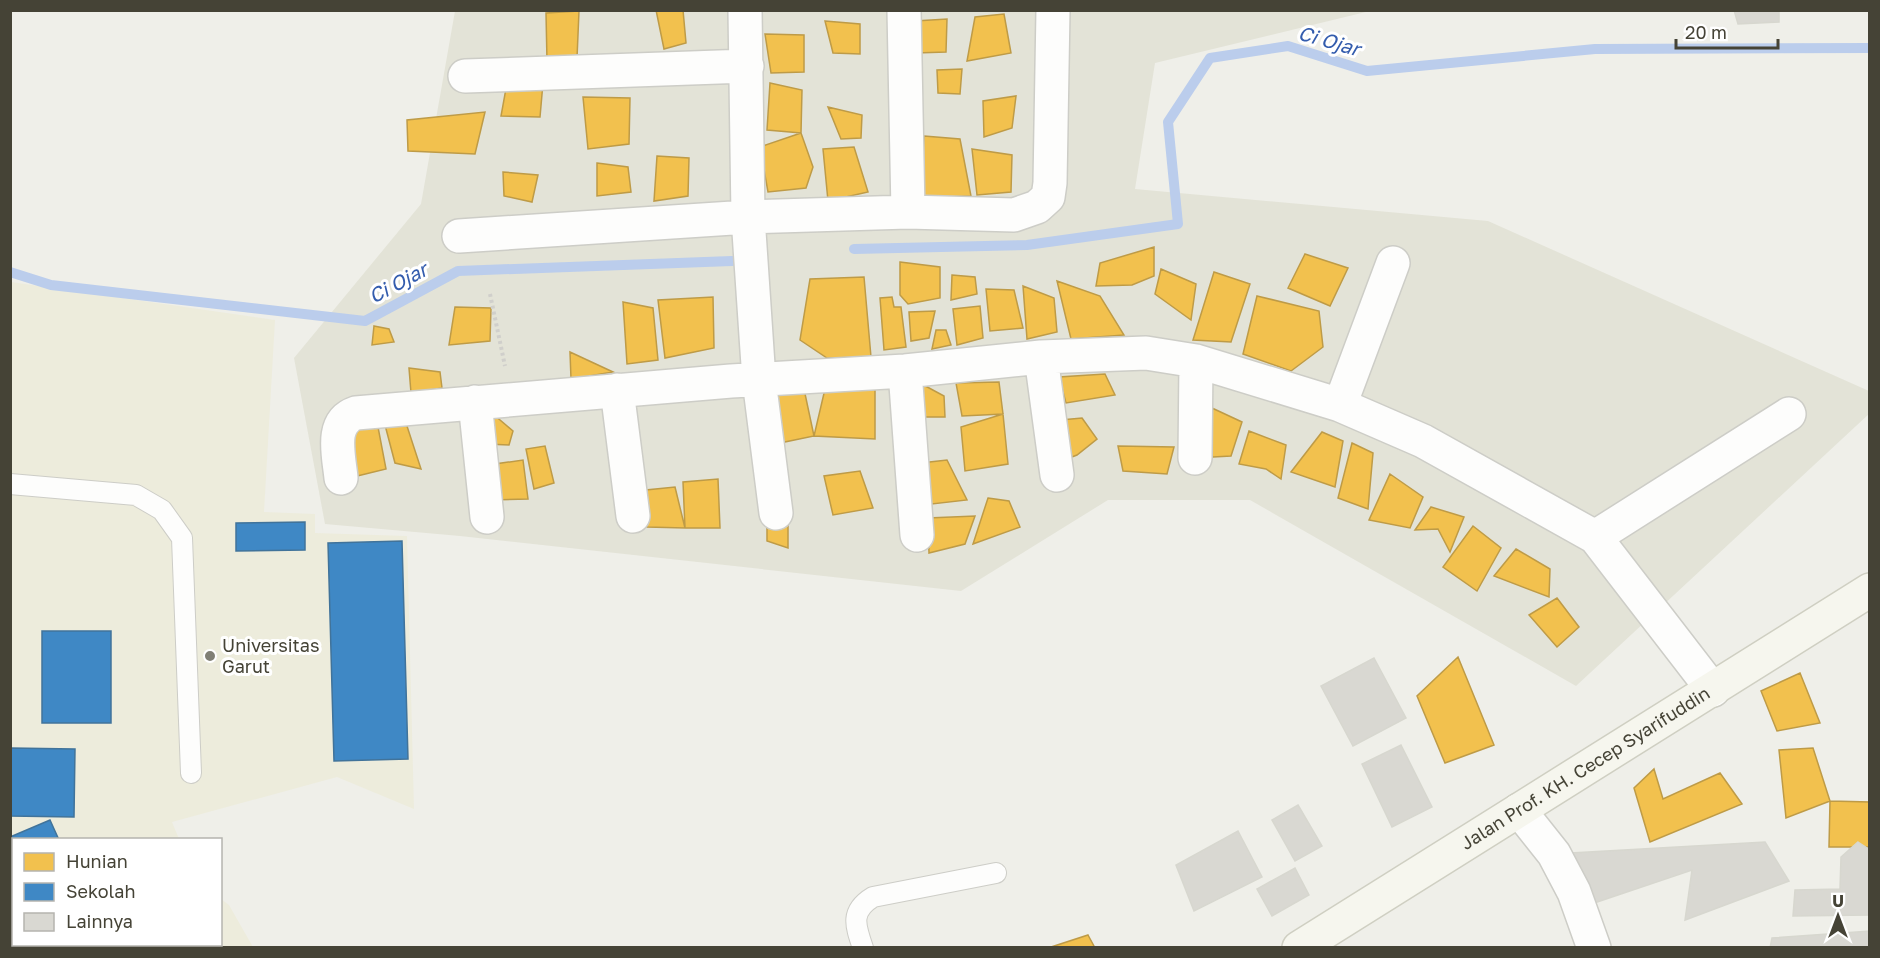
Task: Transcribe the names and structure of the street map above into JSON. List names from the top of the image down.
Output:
{
  "streets": {
    "main road": ["Jalan Prof. KH. Cecep Syarifuddin"]
  },
  "water": ["Ci Ojar"],
  "places": ["Universitas Garut"],
  "legend": ["Hunian", "Sekolah", "Lainnya"],
  "scale_bar": "20 m",
  "north": "top"
}
